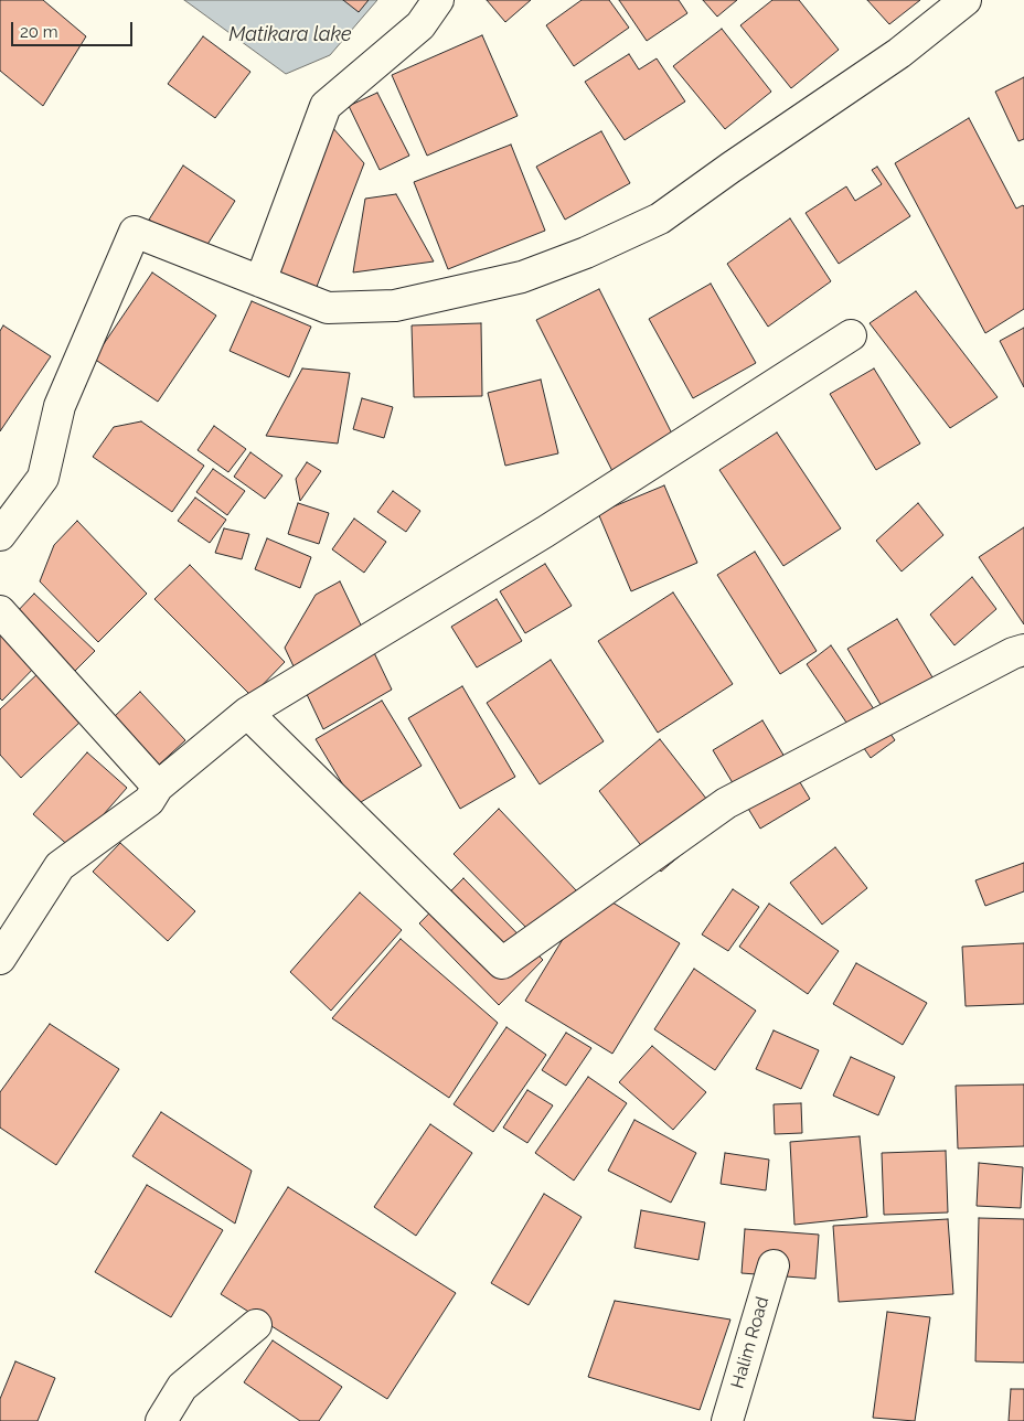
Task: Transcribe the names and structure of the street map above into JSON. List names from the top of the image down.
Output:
{
  "streets": {
    "street": ["Halim Road"]
  },
  "water": ["Matikara lake"],
  "scale_bar": "20 m"
}
